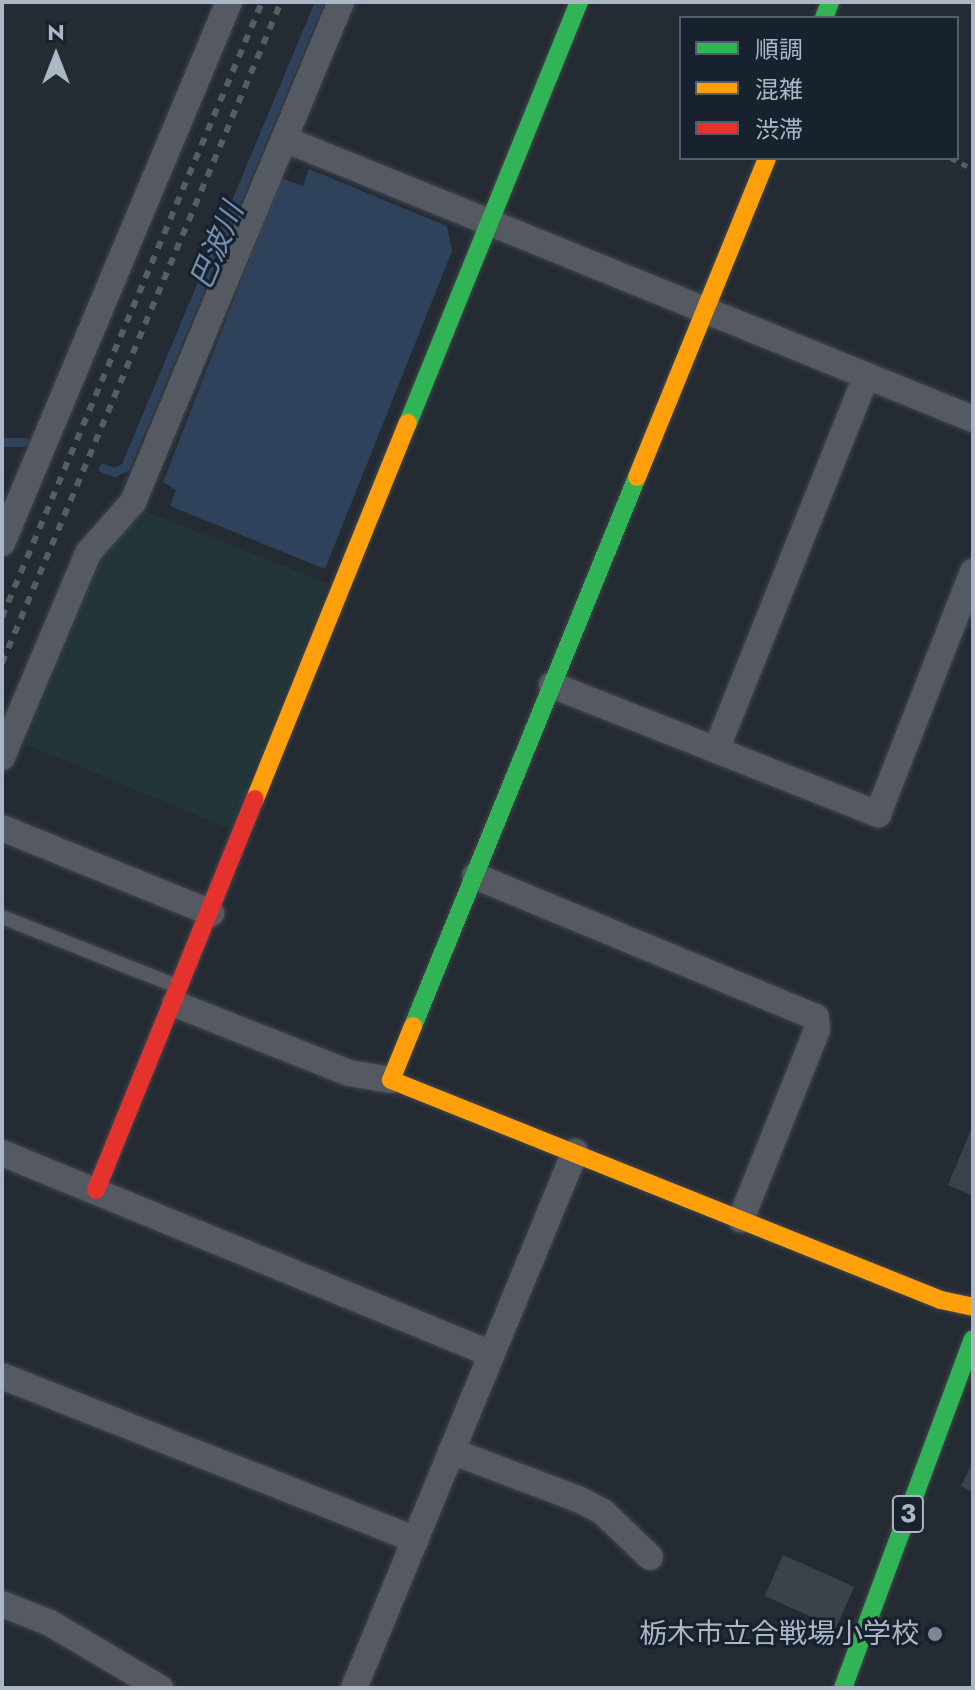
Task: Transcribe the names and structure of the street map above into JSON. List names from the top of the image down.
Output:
{
  "streets": {
    "street": ["3"]
  },
  "water": ["巴波川"],
  "places": ["栃木市立合戦場小学校"],
  "legend": ["順調", "混雑", "渋滞"],
  "north": "top"
}
